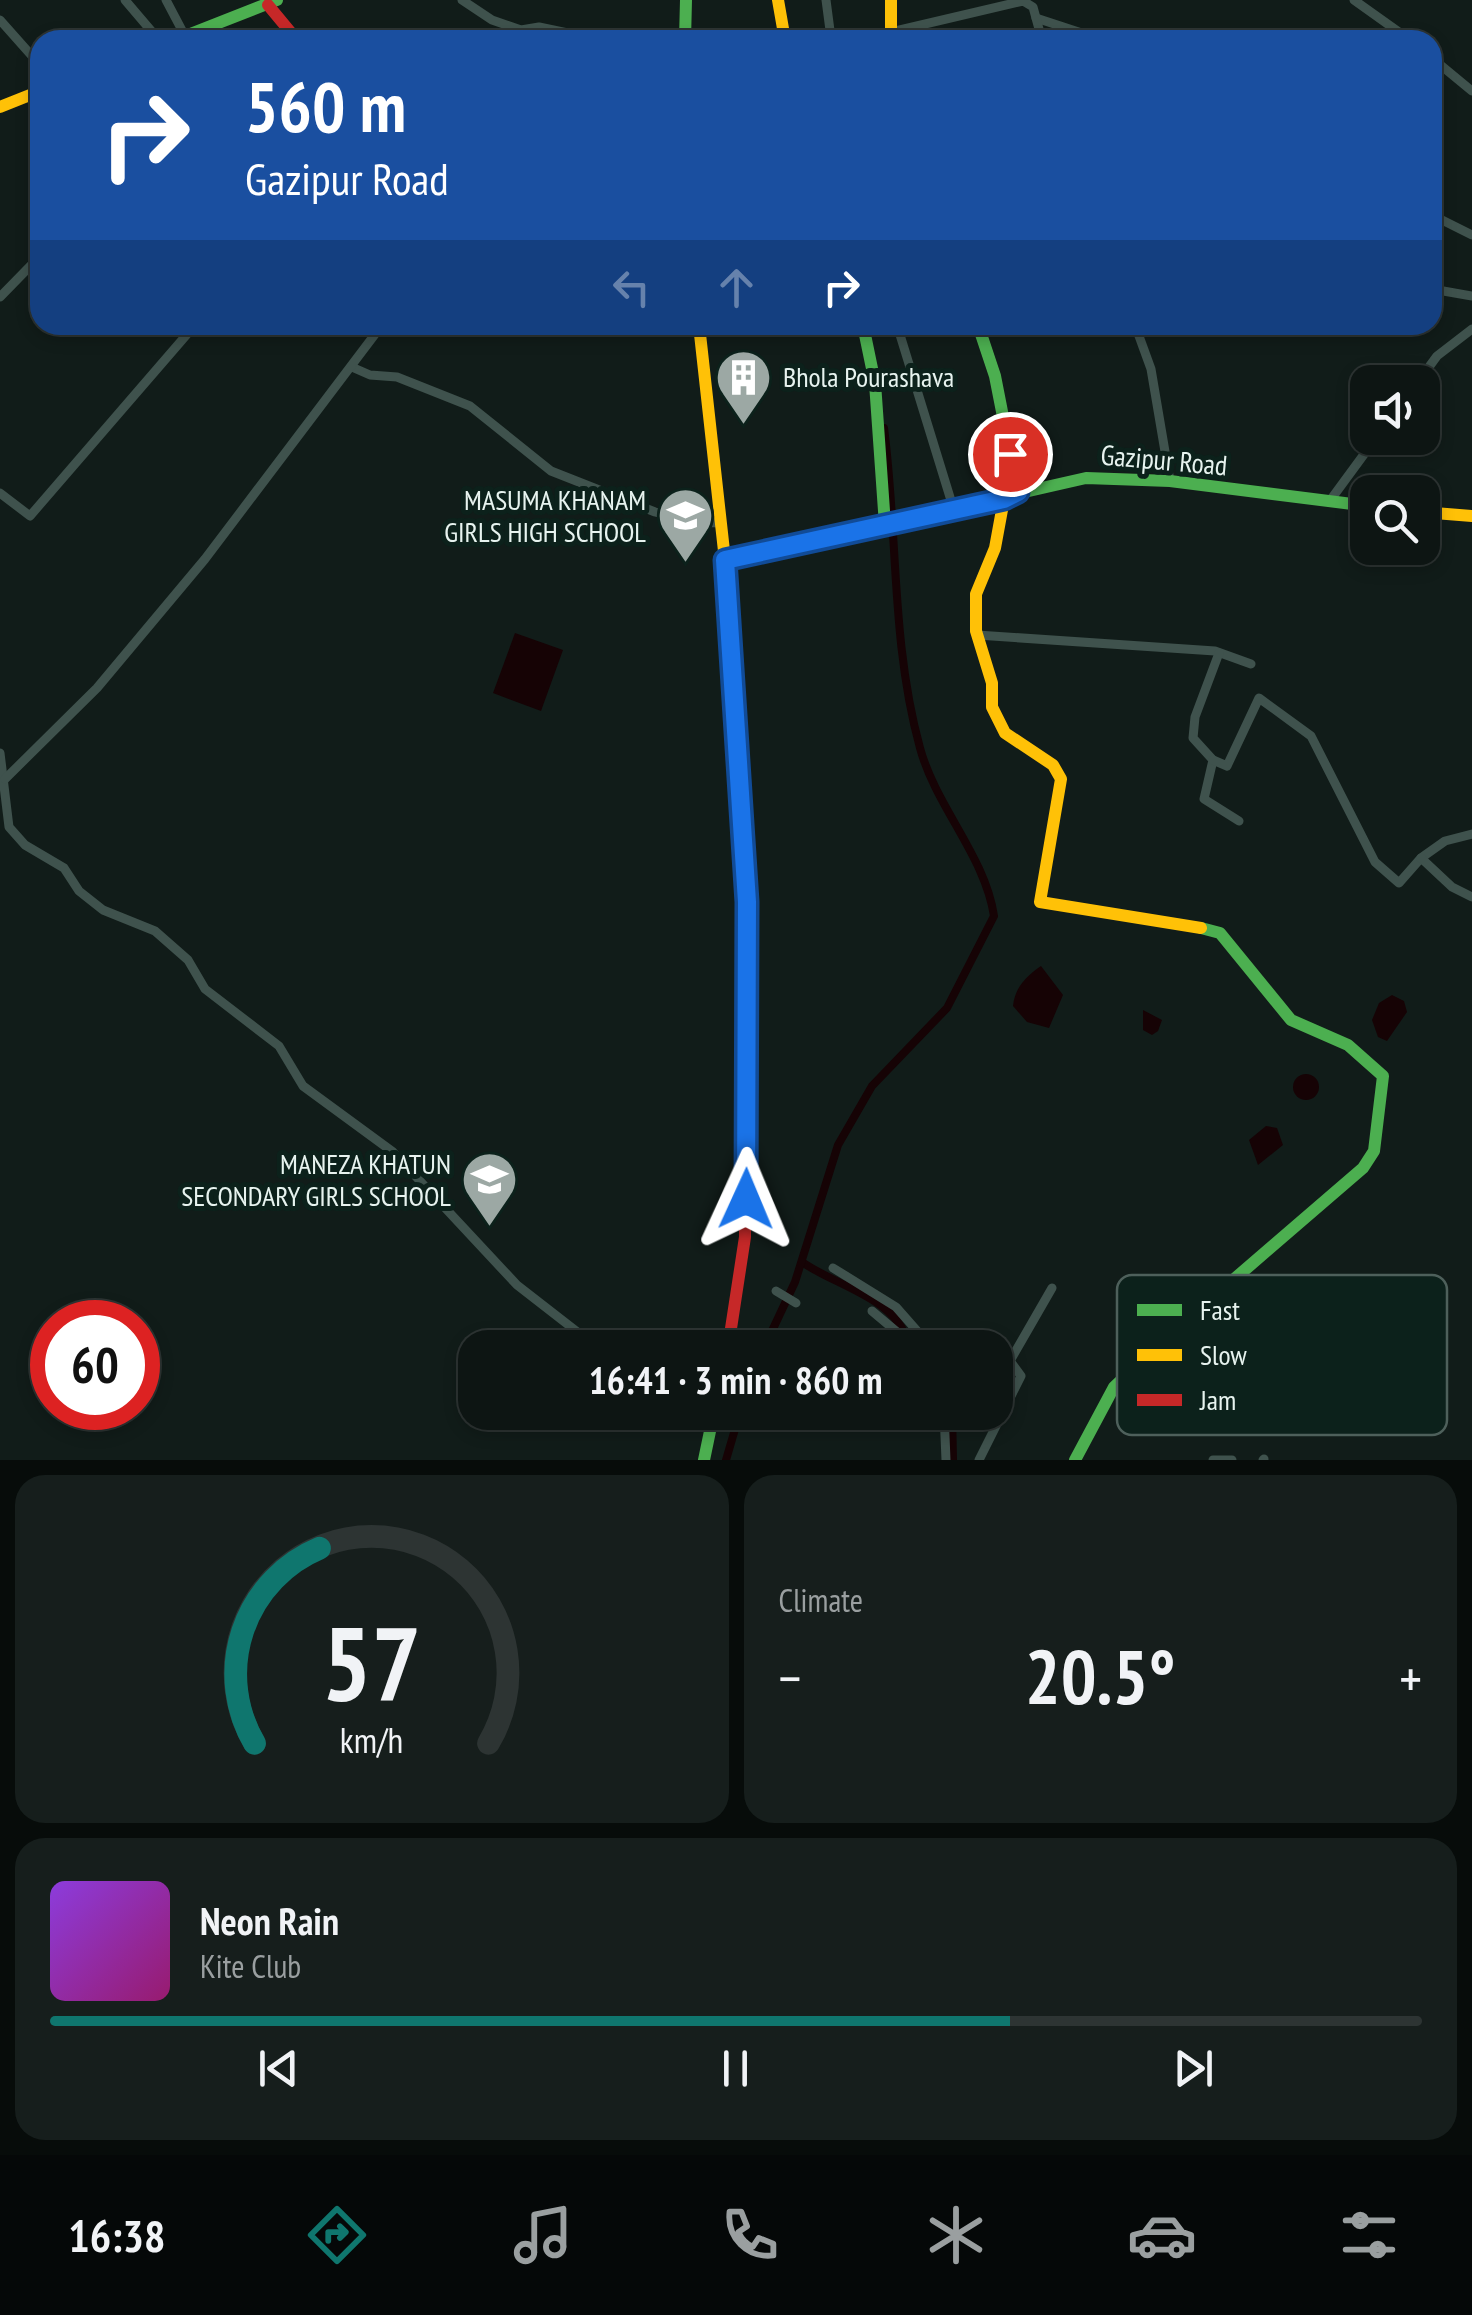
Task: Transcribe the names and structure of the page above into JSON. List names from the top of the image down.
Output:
{
  "streets": {
    "street": ["Gazipur Road"]
  },
  "places": {
    "building": ["Bhola Pourashava"],
    "school or university": ["MASUMA KHANAM GIRLS HIGH SCHOOL", "MANEZA KHATUN SECONDARY GIRLS SCHOOL"]
  },
  "legend": ["Fast", "Slow", "Jam"],
  "page": {
    "turn": ["560 m", "Gazipur Road"],
    "limit": "60",
    "trip": "16:41 · 3 min · 860 m",
    "tile": "Climate",
    "heat": ["−", "20.5°", "+"],
    "song": ["Neon Rain", "Kite Club"],
    "tabs": "16:38",
    "gauge": ["57", "km/h"]
  }
}
